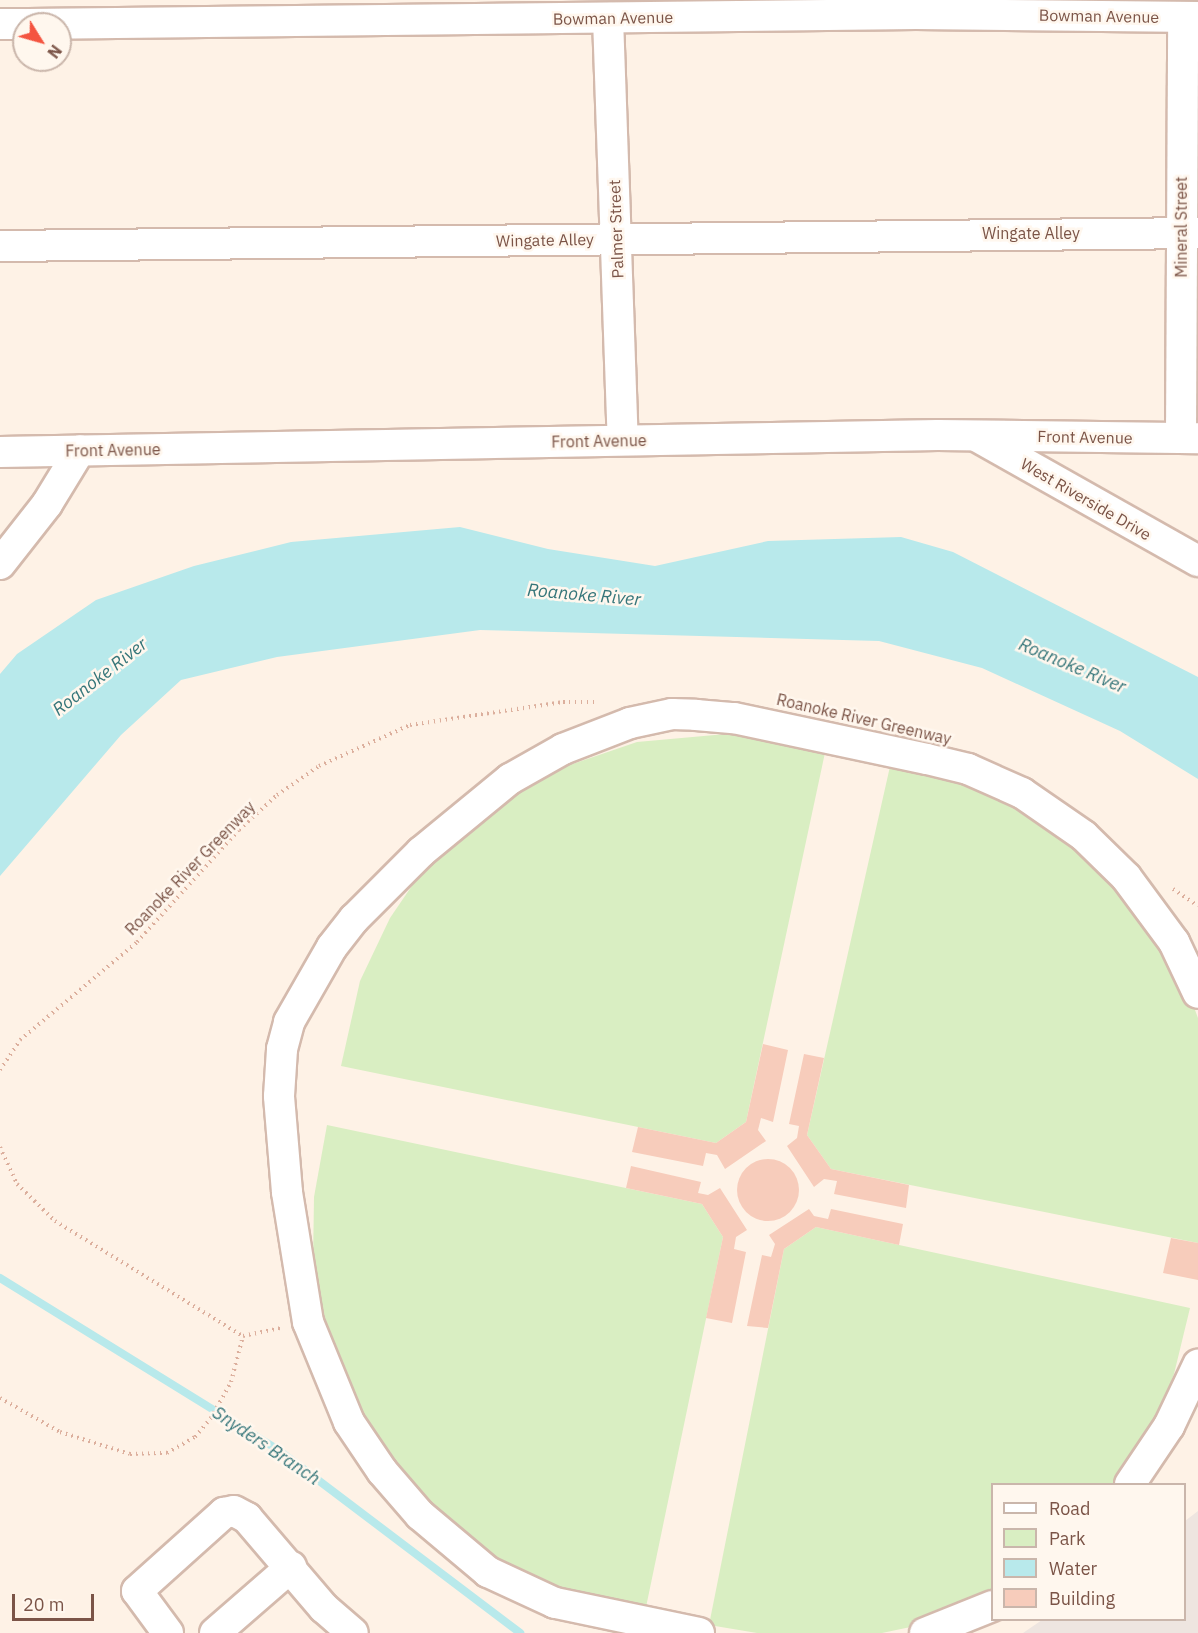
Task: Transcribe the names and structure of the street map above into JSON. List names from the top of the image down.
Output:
{
  "streets": {
    "street": [
      "Bowman Avenue",
      "Mineral Street",
      "Palmer Street",
      "Wingate Alley",
      "Front Avenue",
      "West Riverside Drive"
    ],
    "path": ["Roanoke River Greenway"]
  },
  "crossings": [
    ["Bowman Avenue", "Mineral Street"],
    ["Bowman Avenue", "Palmer Street"],
    ["Mineral Street", "Wingate Alley"],
    ["Mineral Street", "Front Avenue"],
    ["Palmer Street", "Wingate Alley"],
    ["Palmer Street", "Front Avenue"],
    ["Front Avenue", "West Riverside Drive"]
  ],
  "water": ["Roanoke River", "Snyders Branch"],
  "legend": [
    "Road",
    "Park",
    "Water",
    "Building"
  ],
  "scale_bar": "20 m",
  "north": "bottom right"
}
